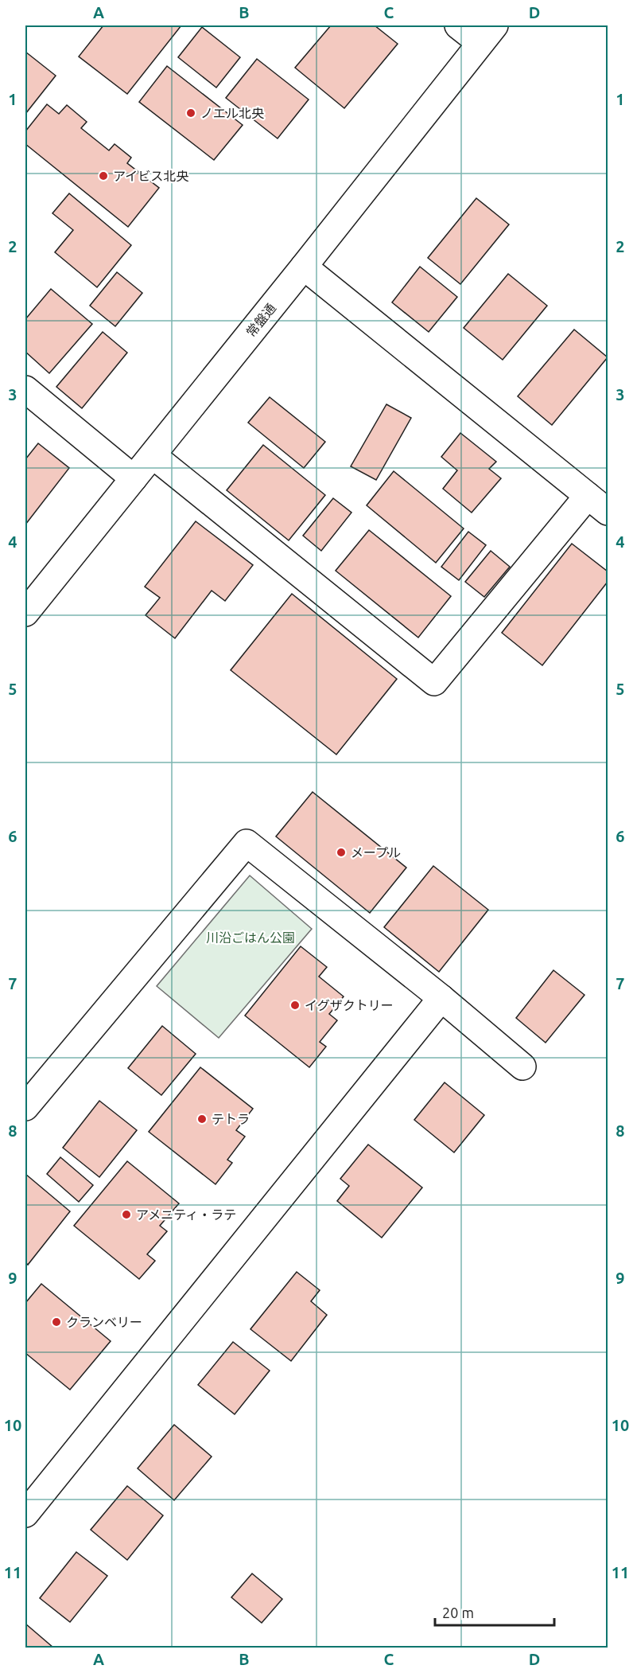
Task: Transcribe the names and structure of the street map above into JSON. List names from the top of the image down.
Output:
{
  "streets": {
    "street": ["常盤通"]
  },
  "parks": ["川沿ごはん公園"],
  "places": [
    "ノエル北央",
    "アイビス北央",
    "メープル",
    "イグザクトリー",
    "テトラ",
    "アメニティ・ラテ",
    "クランベリー"
  ],
  "scale_bar": "20 m",
  "grid": {
    "columns": [
      "A",
      "B",
      "C",
      "D"
    ],
    "rows": [
      "1",
      "2",
      "3",
      "4",
      "5",
      "6",
      "7",
      "8",
      "9",
      "10",
      "11"
    ]
  }
}
